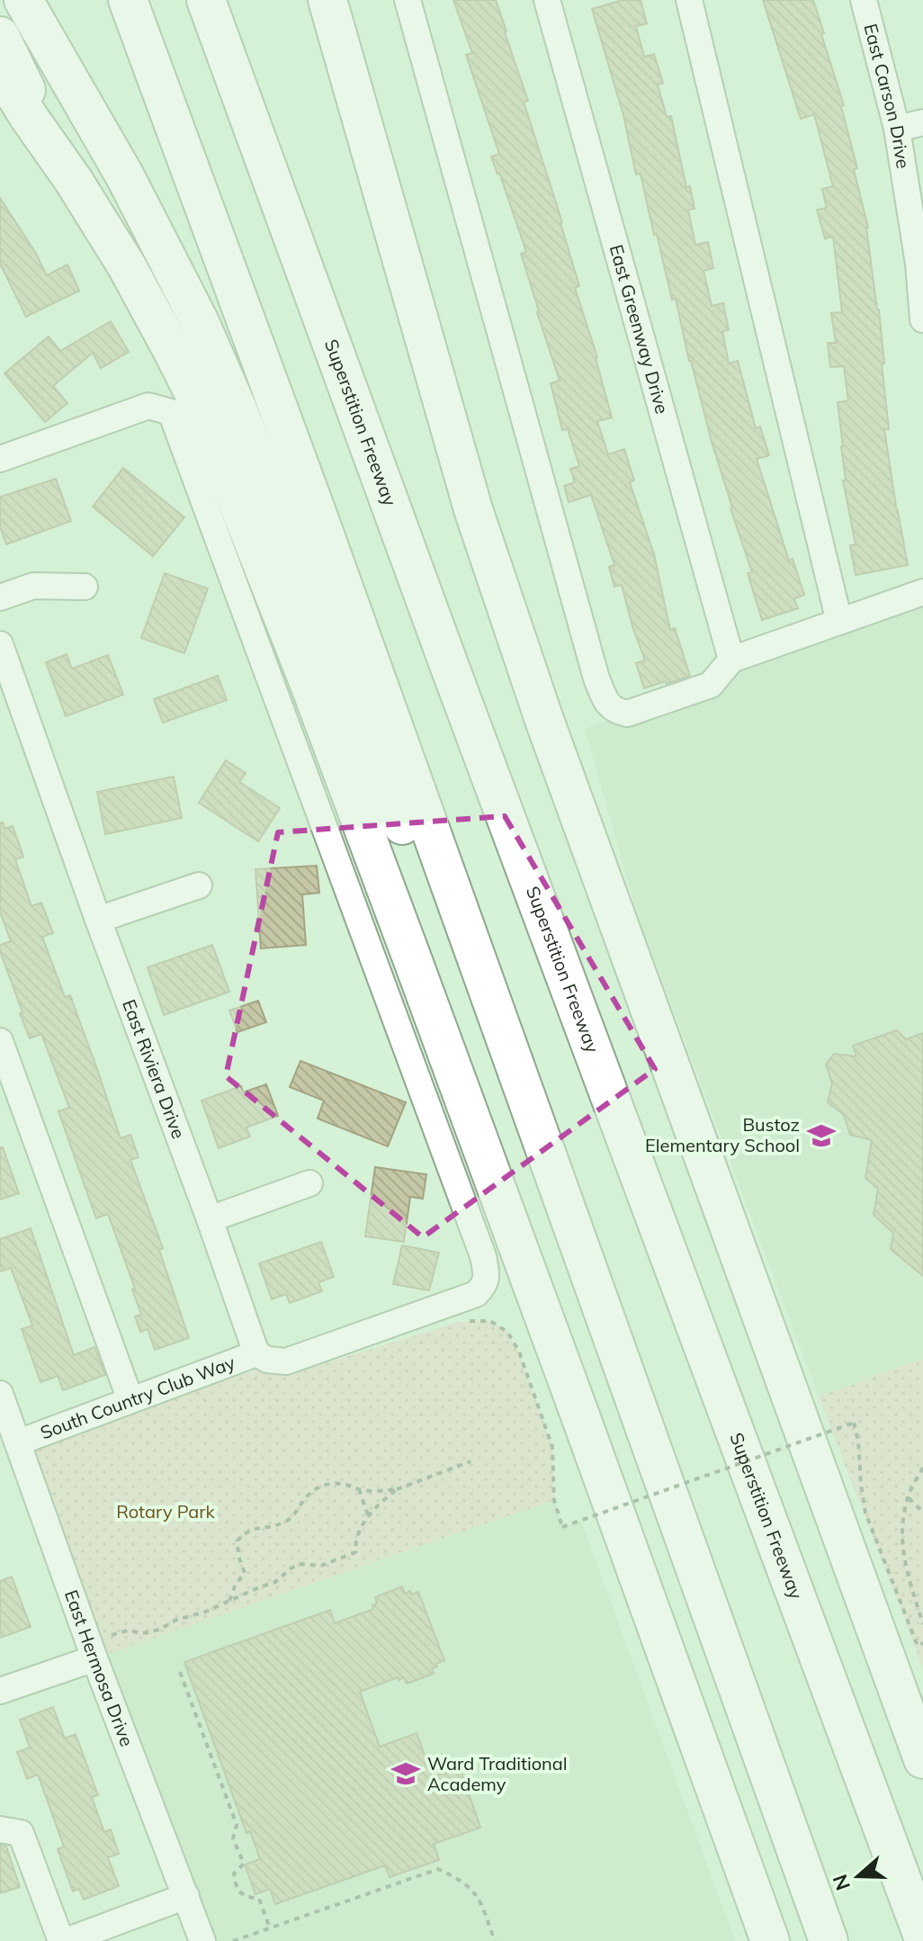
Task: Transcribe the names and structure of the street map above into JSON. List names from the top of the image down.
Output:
{
  "streets": {
    "highway": ["Superstition Freeway"],
    "street": [
      "East Carson Drive",
      "East Greenway Drive",
      "East Riviera Drive",
      "South Country Club Way",
      "East Hermosa Drive"
    ]
  },
  "crossings": [
    ["East Riviera Drive", "South Country Club Way"],
    ["South Country Club Way", "East Hermosa Drive"]
  ],
  "parks": ["Rotary Park"],
  "places": {
    "school or university": ["Bustoz Elementary School", "Ward Traditional Academy"]
  },
  "north": "left"
}
